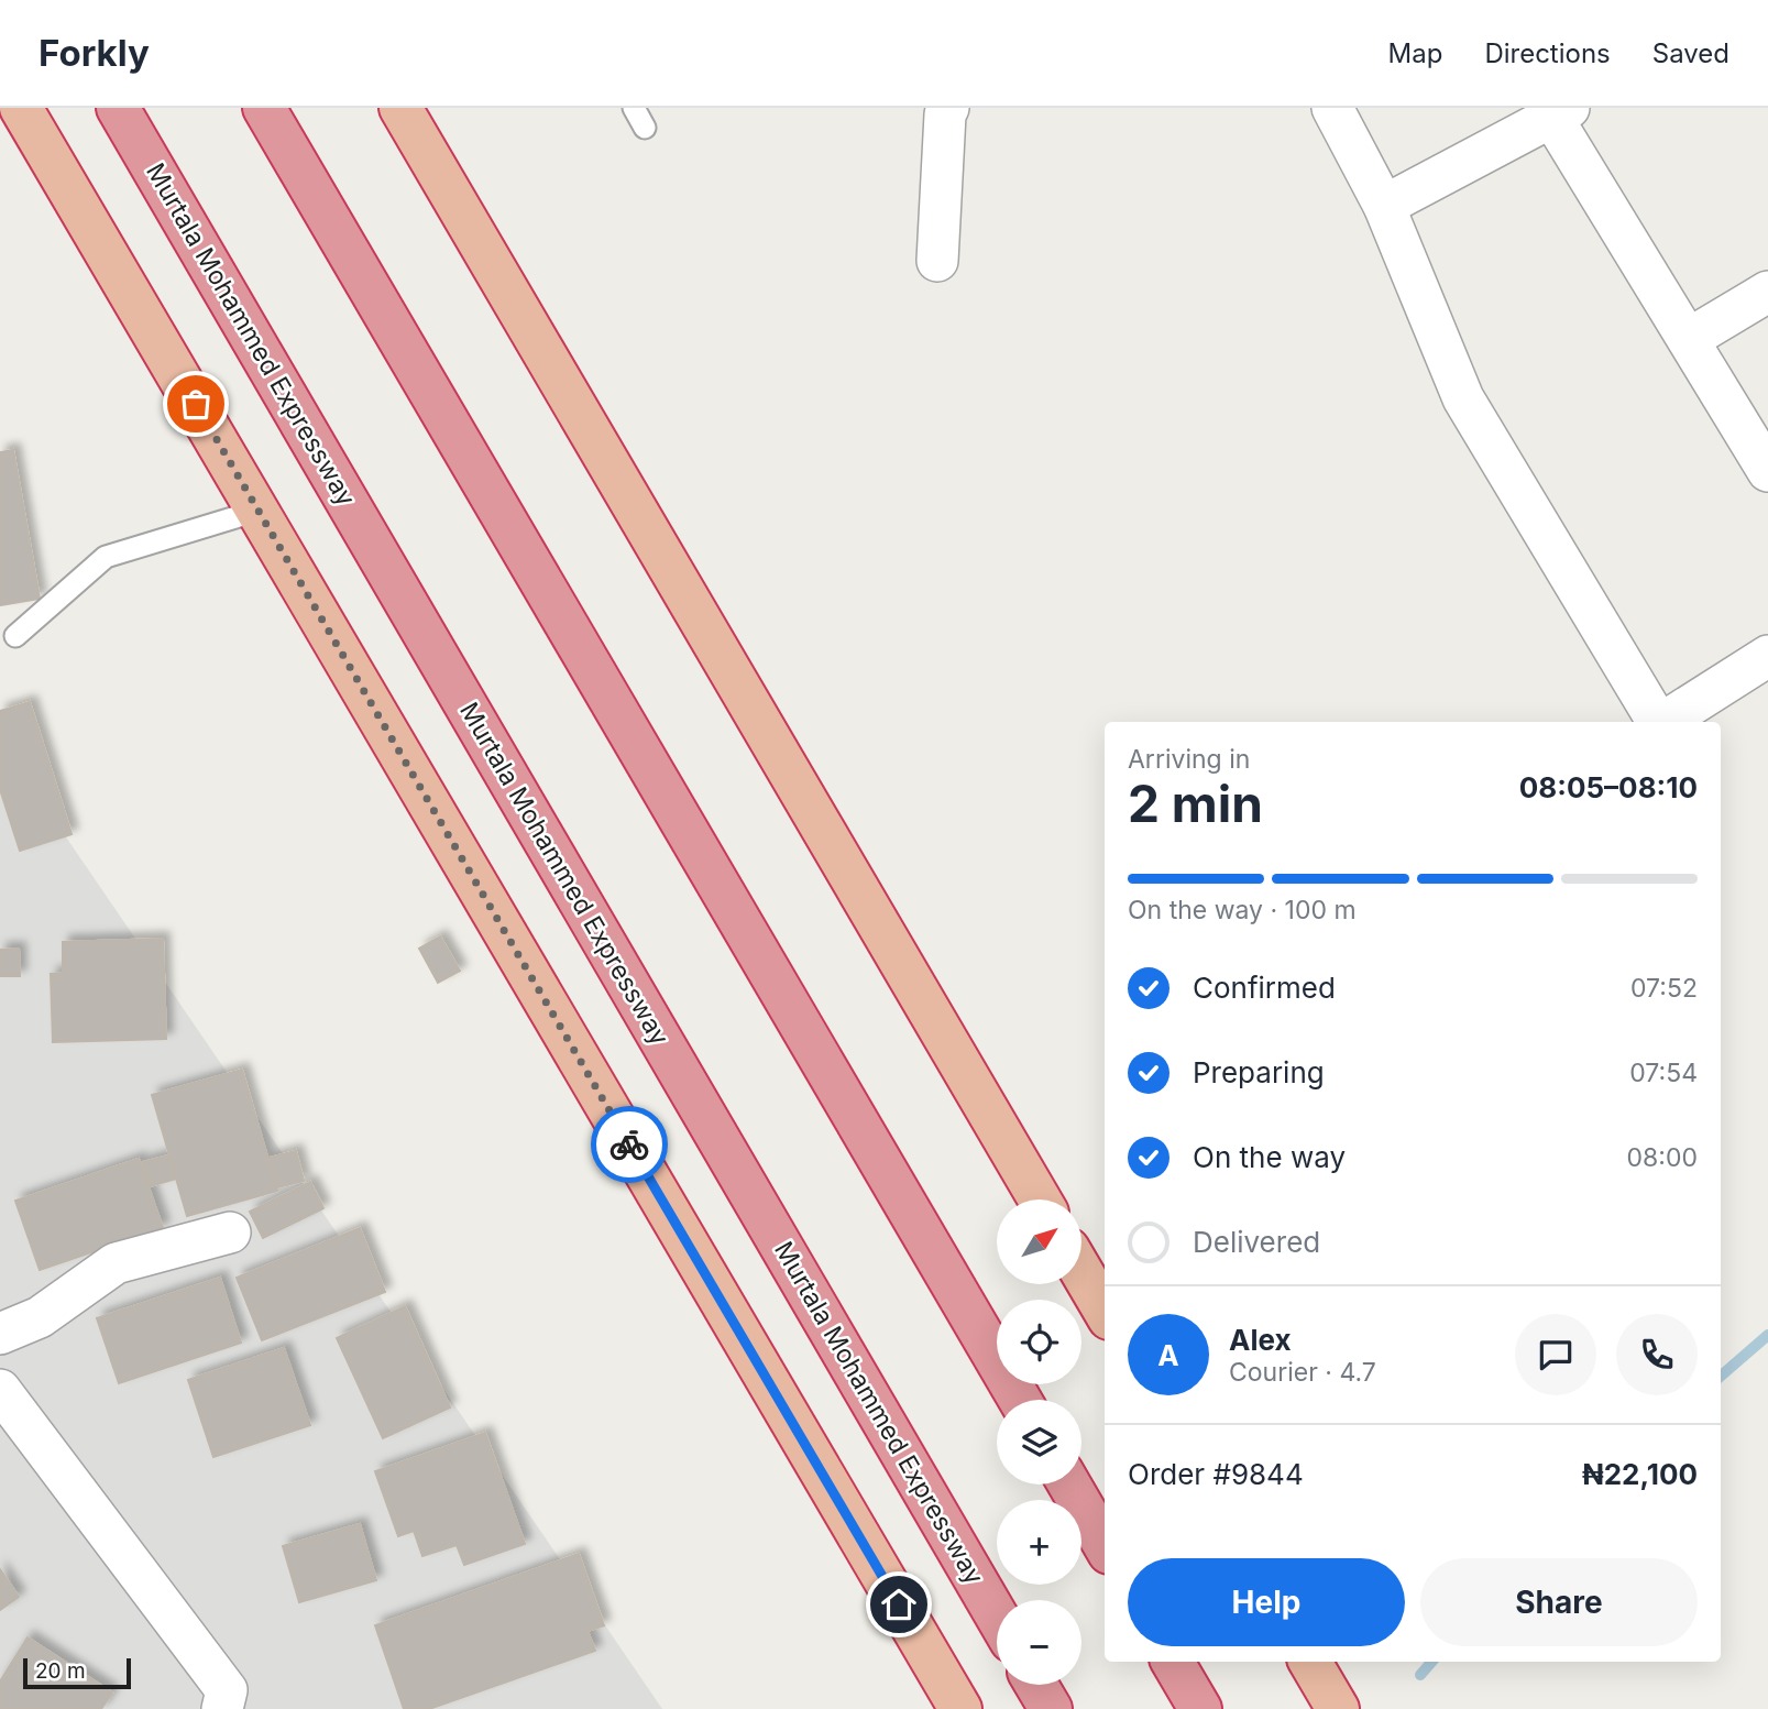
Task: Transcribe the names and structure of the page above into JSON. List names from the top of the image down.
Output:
{
  "streets": {
    "highway": ["Murtala Mohammed Expressway"]
  },
  "scale_bar": "20 m",
  "north": "top right",
  "page": {
    "header": "Forkly",
    "nav": ["Map", "Directions", "Saved"],
    "heading": ["2 min", "Arriving in", "08:05–08:10"],
    "panel": [
      "Alex",
      "Courier · 4.7",
      "Order #9844",
      "₦22,100"
    ],
    "bar": "On the way · 100 m",
    "list": [
      ["Confirmed", "07:52"],
      ["Preparing", "07:54"],
      ["On the way", "08:00"],
      "Delivered"
    ],
    "map_buttons": ["+", "−"],
    "round": "A",
    "buttons": ["Help", "Share"],
    "scale": "20 m"
  }
}
